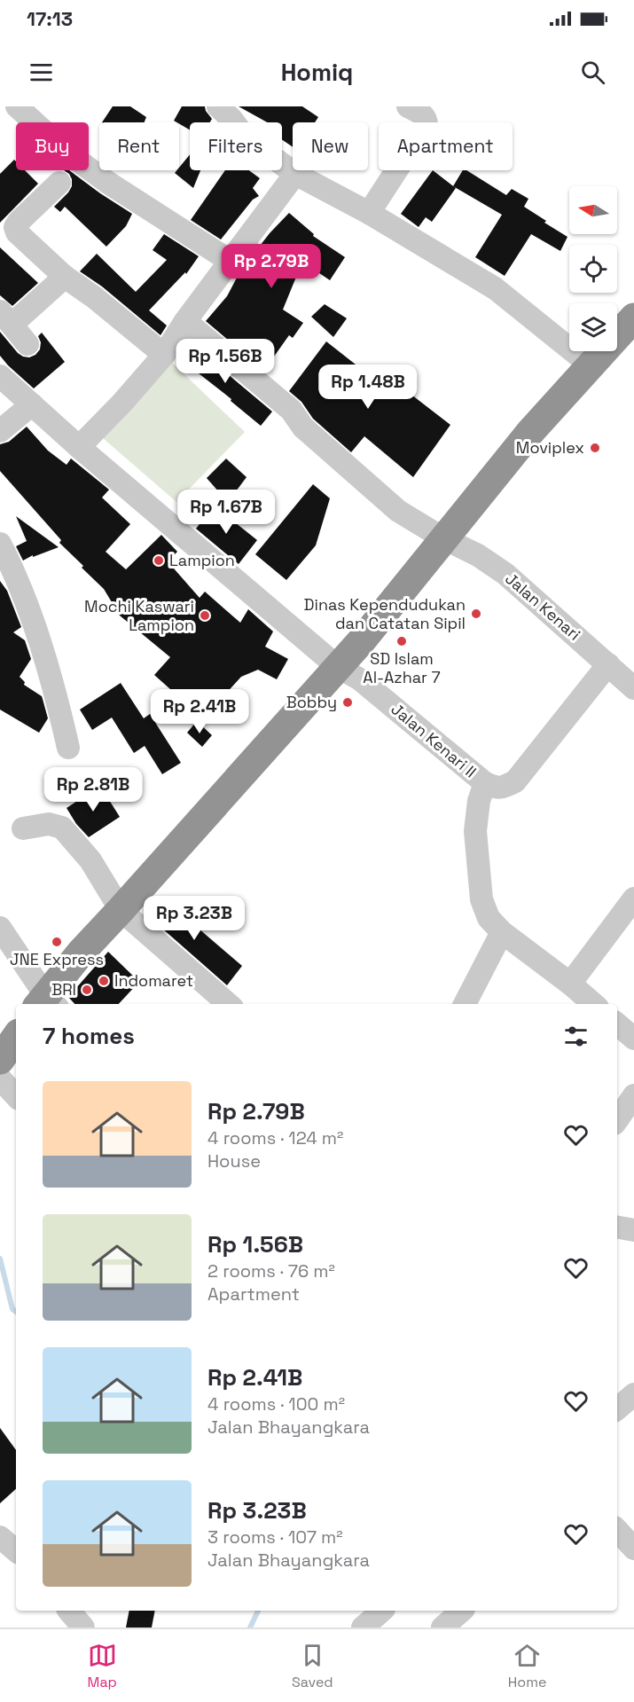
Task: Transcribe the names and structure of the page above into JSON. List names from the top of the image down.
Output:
{
  "streets": {
    "street": ["Jalan Kenari", "Jalan Kenari II"]
  },
  "places": [
    "Moviplex",
    "Lampion",
    "Dinas Kependudukan dan Catatan Sipil",
    "Mochi Kaswari Lampion",
    "SD Islam Al-Azhar 7",
    "Bobby",
    "JNE Express",
    "Indomaret",
    "BRI"
  ],
  "north": "left",
  "page": {
    "status": "17:13",
    "header": "Homiq",
    "chip": [
      "Buy",
      "Rent",
      "Filters",
      "New",
      "Apartment"
    ],
    "price": [
      "Rp 2.79B",
      "Rp 1.56B",
      "Rp 1.48B",
      "Rp 1.67B",
      "Rp 2.41B",
      "Rp 2.81B",
      "Rp 3.23B"
    ],
    "heading": "7 homes",
    "list": [
      {
        "name": "Rp 2.79B",
        "note": "4 rooms · 124 m² · House"
      },
      {
        "name": "Rp 1.56B",
        "note": "2 rooms · 76 m² · Apartment"
      },
      {
        "name": "Rp 2.41B",
        "note": "4 rooms · 100 m² · Jalan Bhayangkara"
      },
      {
        "name": "Rp 3.23B",
        "note": "3 rooms · 107 m² · Jalan Bhayangkara"
      }
    ],
    "tabs": ["Map", "Saved", "Home"]
  }
}
